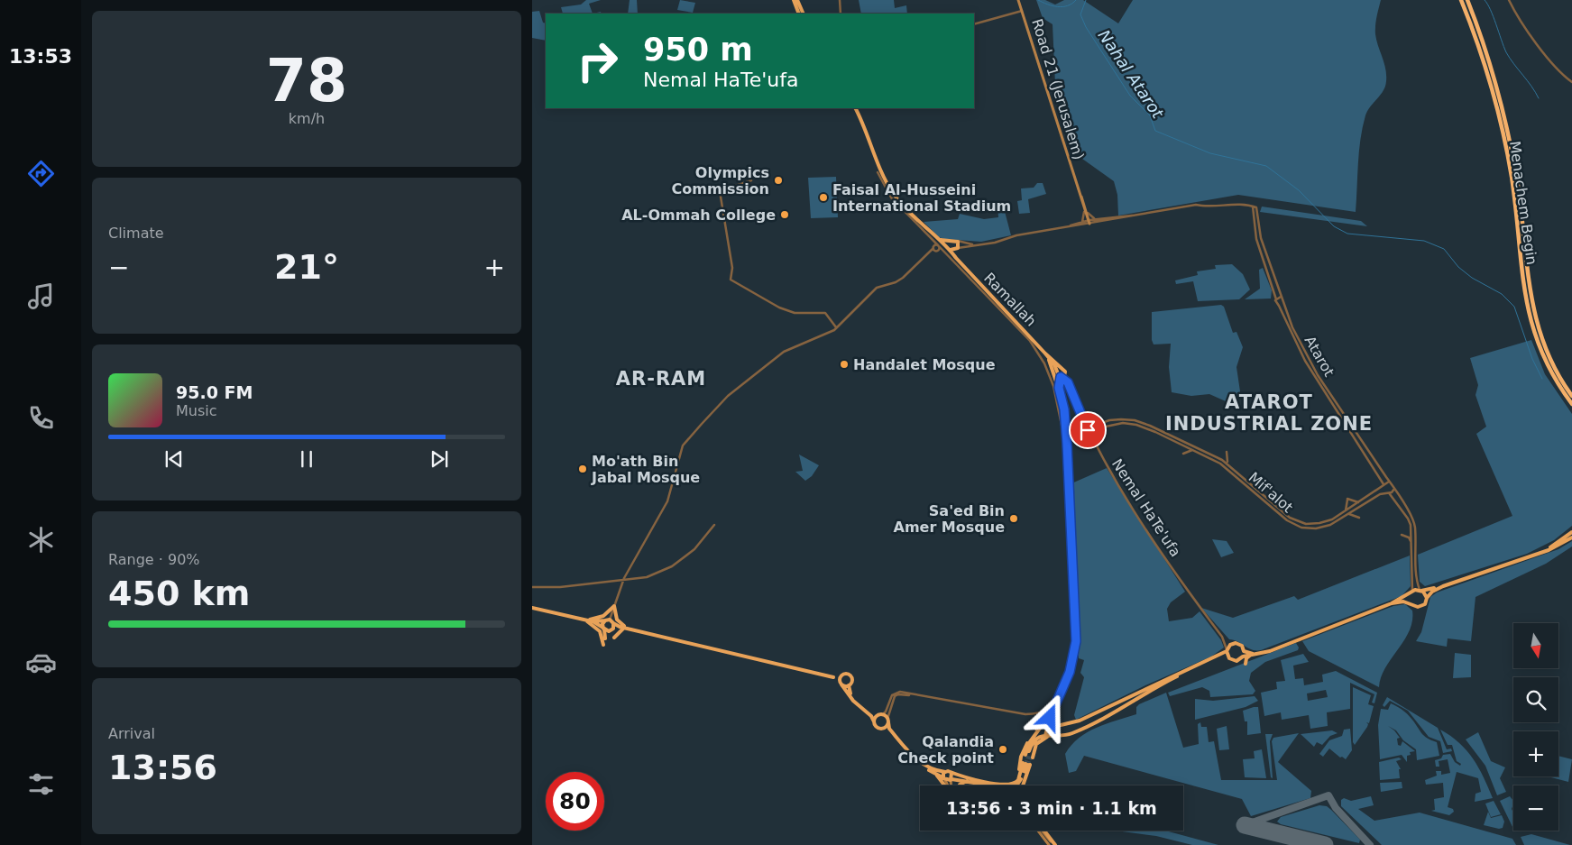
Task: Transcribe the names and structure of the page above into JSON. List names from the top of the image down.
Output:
{
  "streets": {
    "highway": ["Menachem Begin", "Ramallah"],
    "main road": ["Road 21 (Jerusalem)"],
    "street": ["Atarot", "Mif'alot", "Nemal HaTe'ufa"]
  },
  "crossings": [
    ["Ramallah", "Nemal HaTe'ufa"],
    ["Atarot", "Mif'alot"],
    ["Mif'alot", "Nemal HaTe'ufa"]
  ],
  "districts": ["AR-RAM", "ATAROT INDUSTRIAL ZONE"],
  "water": ["Nahal Atarot"],
  "places": [
    "Olympics Commission",
    "Faisal Al-Husseini International Stadium",
    "AL-Ommah College",
    "Handalet Mosque",
    "Mo'ath Bin Jabal Mosque",
    "Sa'ed Bin Amer Mosque",
    "Qalandia Check point"
  ],
  "north": "bottom",
  "page": {
    "tabs": "13:53",
    "tile": [
      ["78", "km/h"],
      "Climate",
      ["Range · 90%", "450 km"],
      ["Arrival", "13:56"]
    ],
    "turn": ["950 m", "Nemal HaTe'ufa"],
    "heat": ["−", "21°", "+"],
    "song": ["95.0 FM", "Music"],
    "map_buttons": ["+", "−"],
    "limit": "80",
    "trip": "13:56 · 3 min · 1.1 km"
  }
}
